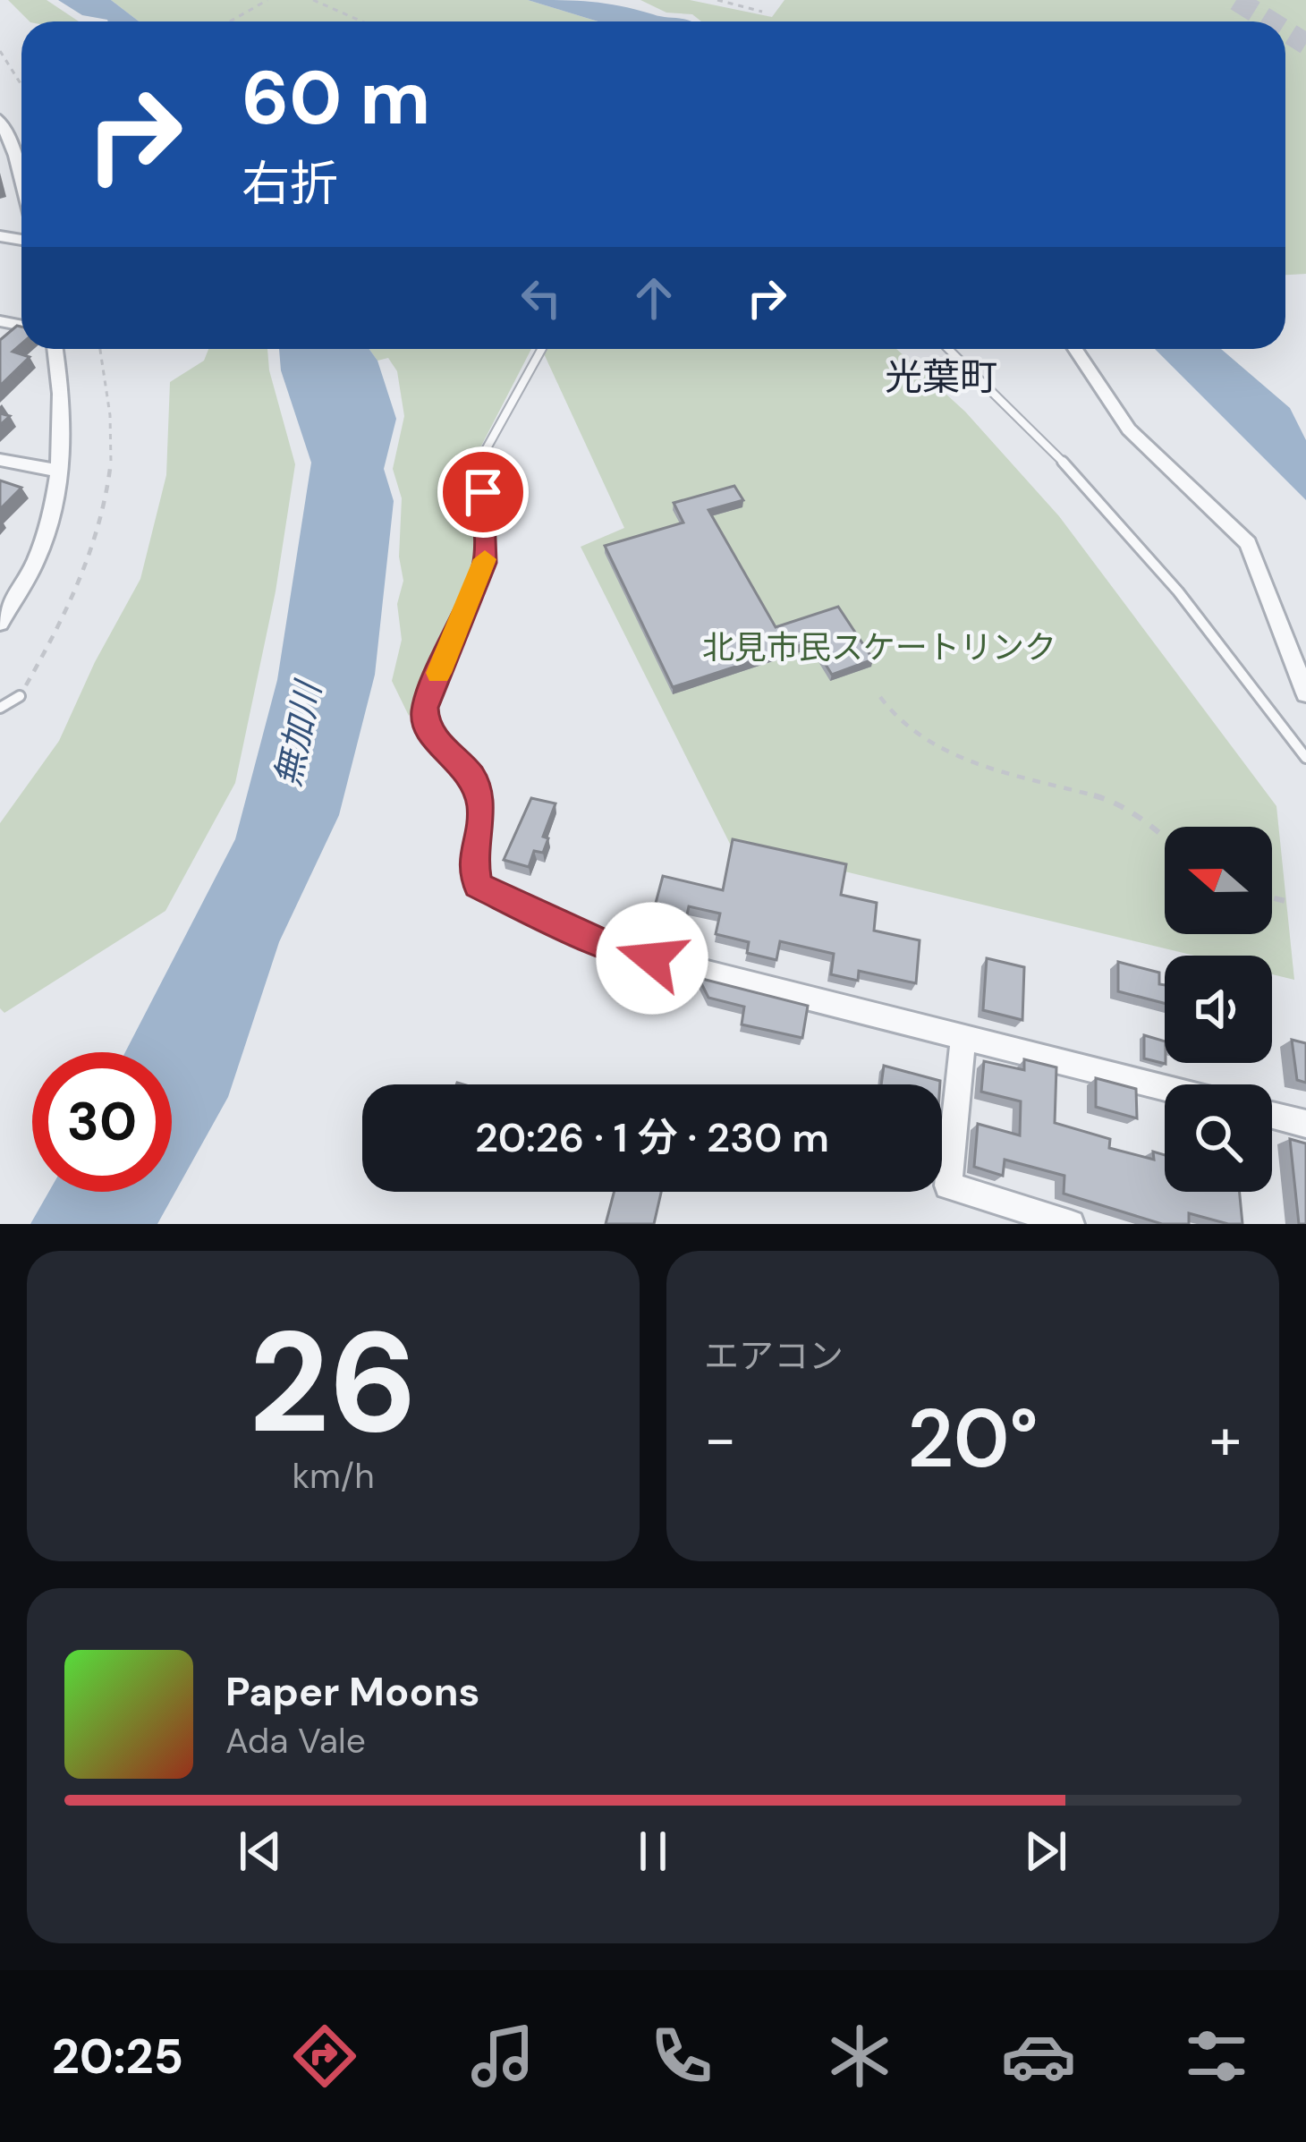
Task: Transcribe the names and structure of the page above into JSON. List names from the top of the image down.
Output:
{
  "districts": ["光葉町"],
  "water": ["無加川"],
  "parks": ["北見市民スケートリンク"],
  "north": "left",
  "page": {
    "turn": ["60 m", "右折"],
    "limit": "30",
    "trip": "20:26 · 1 分 · 230 m",
    "tile": [
      ["26", "km/h"],
      "エアコン"
    ],
    "heat": ["−", "20°", "+"],
    "song": ["Paper Moons", "Ada Vale"],
    "tabs": "20:25"
  }
}
